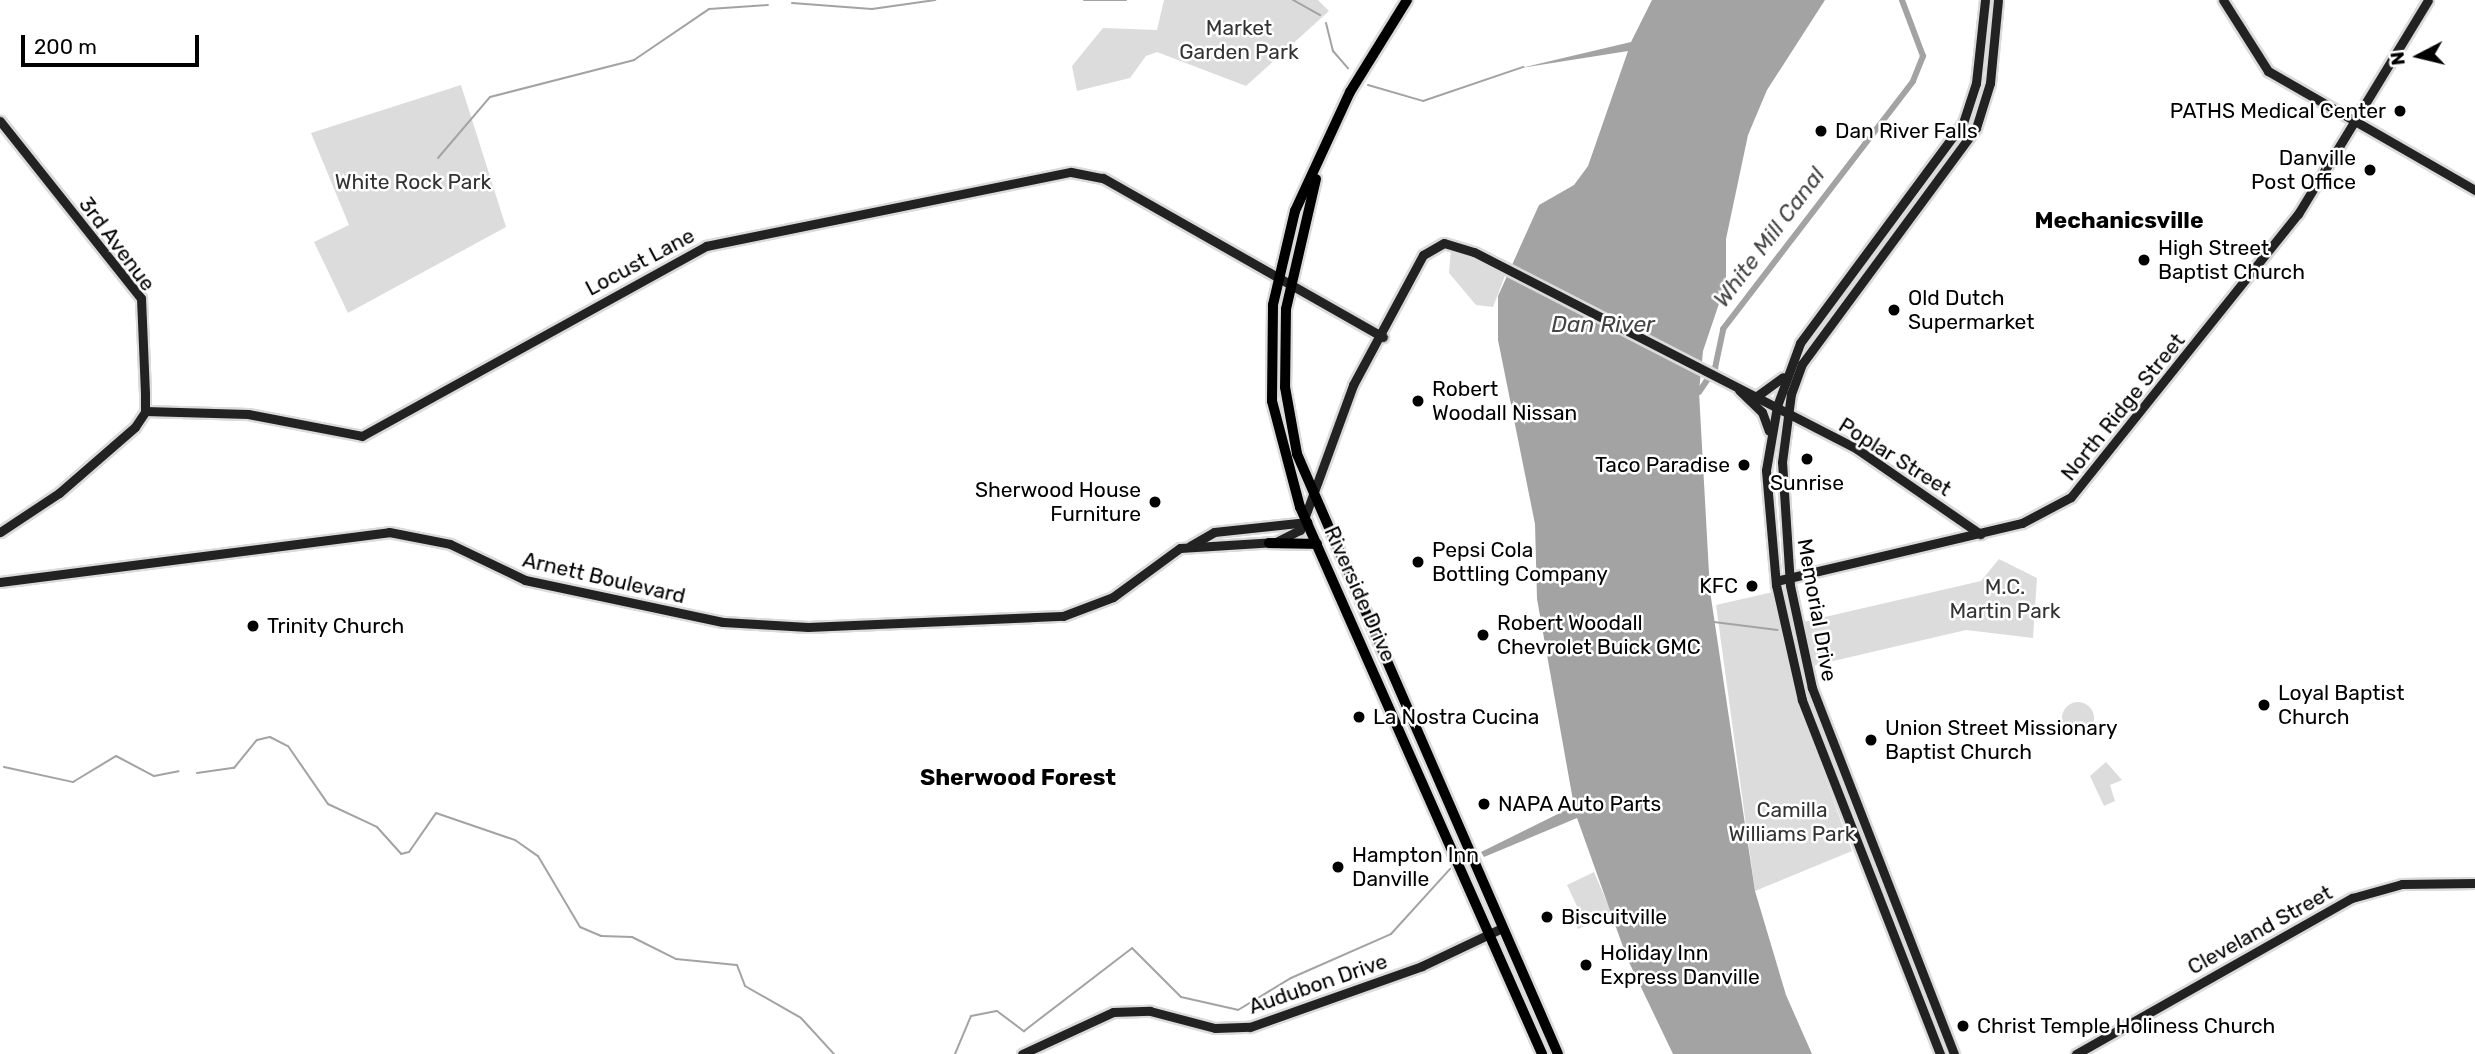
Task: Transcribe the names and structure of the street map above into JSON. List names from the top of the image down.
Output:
{
  "streets": {
    "main road": [
      "3rd Avenue",
      "Locust Lane",
      "North Ridge Street",
      "Poplar Street",
      "Arnett Boulevard",
      "Riverside Drive",
      "Memorial Drive",
      "Cleveland Street",
      "Audubon Drive"
    ]
  },
  "crossings": [
    ["3rd Avenue", "Locust Lane"],
    ["Locust Lane", "Riverside Drive"],
    ["North Ridge Street", "Poplar Street"],
    ["North Ridge Street", "Memorial Drive"],
    ["Poplar Street", "Memorial Drive"],
    ["Arnett Boulevard", "Riverside Drive"],
    ["Riverside Drive", "Audubon Drive"]
  ],
  "districts": ["Mechanicsville", "Sherwood Forest"],
  "water": ["White Mill Canal", "Dan River"],
  "parks": [
    "Market Garden Park",
    "White Rock Park",
    "M.C. Martin Park",
    "Camilla Williams Park"
  ],
  "places": [
    "PATHS Medical Center",
    "Dan River Falls",
    "Danville Post Office",
    "High Street Baptist Church",
    "Old Dutch Supermarket",
    "Robert Woodall Nissan",
    "Sunrise",
    "Taco Paradise",
    "Sherwood House Furniture",
    "Pepsi Cola Bottling Company",
    "KFC",
    "Trinity Church",
    "Robert Woodall Chevrolet Buick GMC",
    "Loyal Baptist Church",
    "La Nostra Cucina",
    "Union Street Missionary Baptist Church",
    "NAPA Auto Parts",
    "Hampton Inn Danville",
    "Biscuitville",
    "Holiday Inn Express Danville",
    "Christ Temple Holiness Church"
  ],
  "scale_bar": "200 m",
  "north": "left"
}
